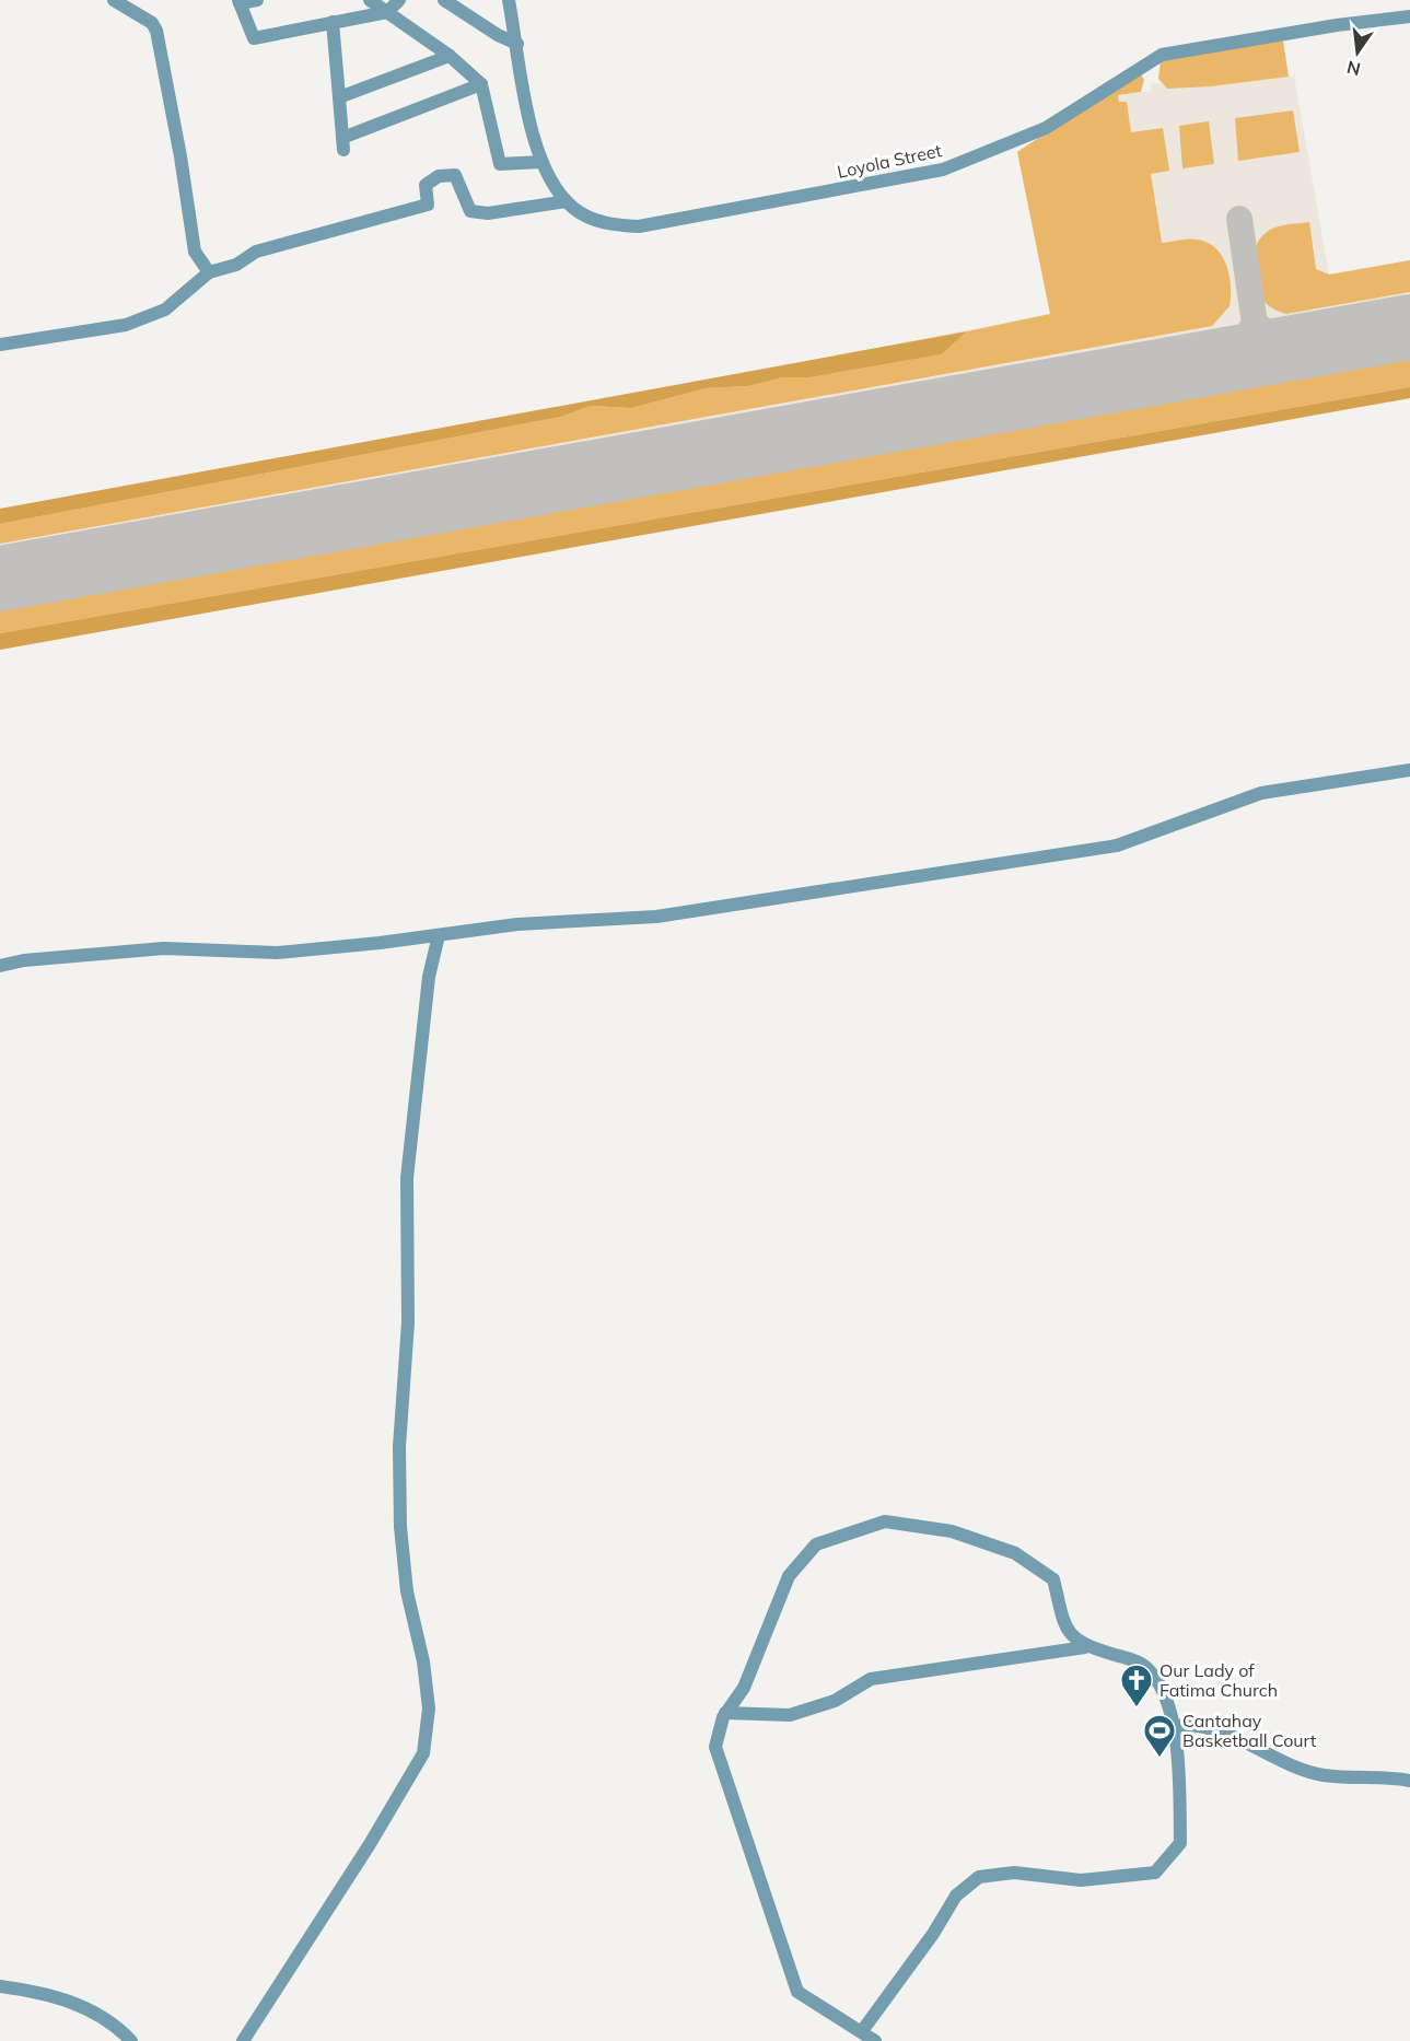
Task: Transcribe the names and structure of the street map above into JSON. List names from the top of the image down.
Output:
{
  "streets": {
    "street": ["Loyola Street"]
  },
  "places": {
    "church": ["Our Lady of Fatima Church"],
    "sports": ["Cantahay Basketball Court"]
  },
  "north": "bottom"
}
